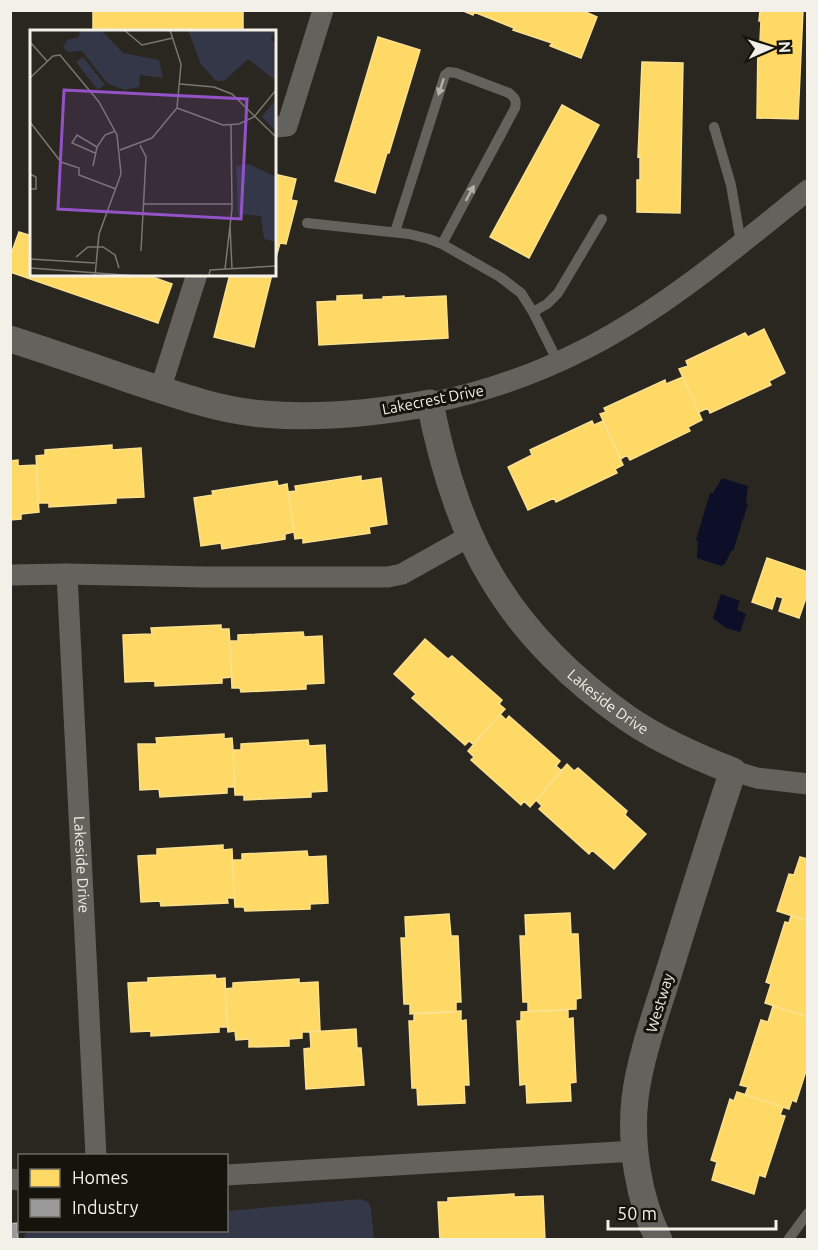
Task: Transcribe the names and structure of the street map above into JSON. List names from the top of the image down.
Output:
{
  "streets": {
    "street": ["Lakecrest Drive", "Lakeside Drive", "Westway"]
  },
  "crossings": [
    ["Lakecrest Drive", "Lakeside Drive"],
    ["Lakeside Drive", "Westway"]
  ],
  "legend": ["Homes", "Industry"],
  "scale_bar": "50 m",
  "north": "right"
}
